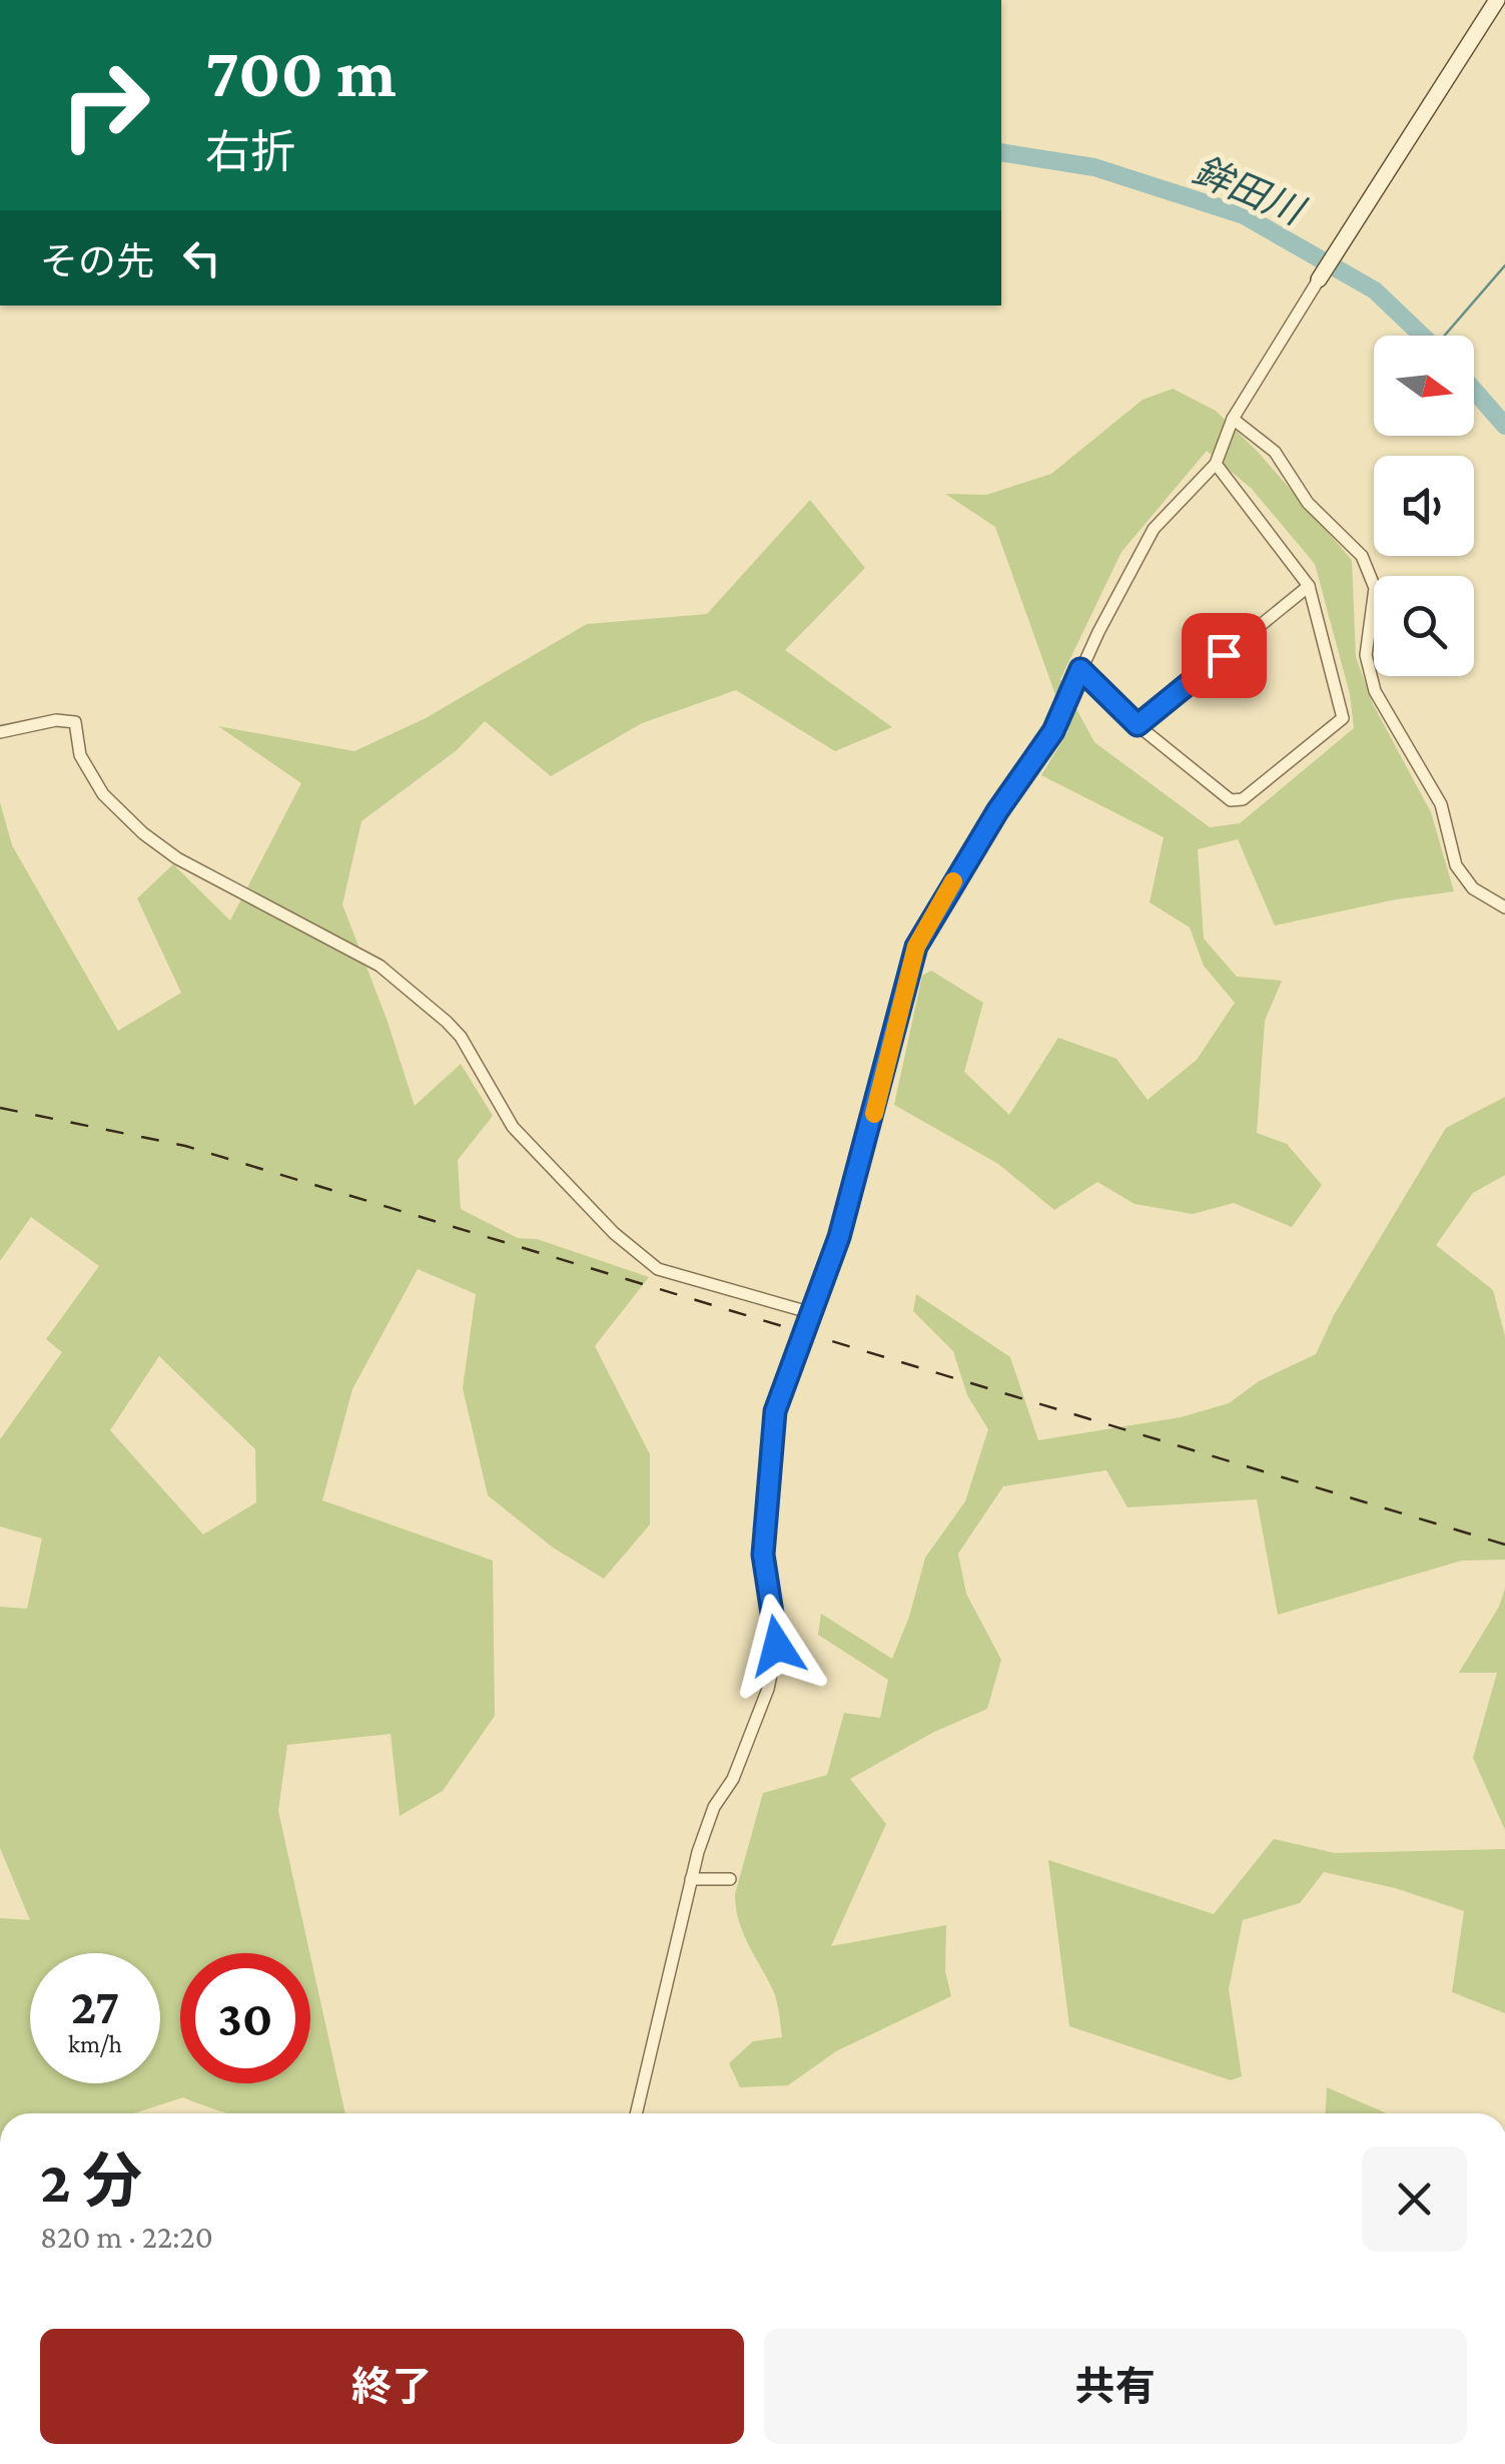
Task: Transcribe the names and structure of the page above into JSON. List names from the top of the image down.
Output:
{
  "water": ["鉾田川"],
  "north": "right",
  "page": {
    "turn": ["700 m", "右折"],
    "then": "その先",
    "speed": "27 km/h",
    "limit": "30",
    "heading": ["2 分", "820 m · 22:20"],
    "buttons": ["終了", "共有"]
  }
}
